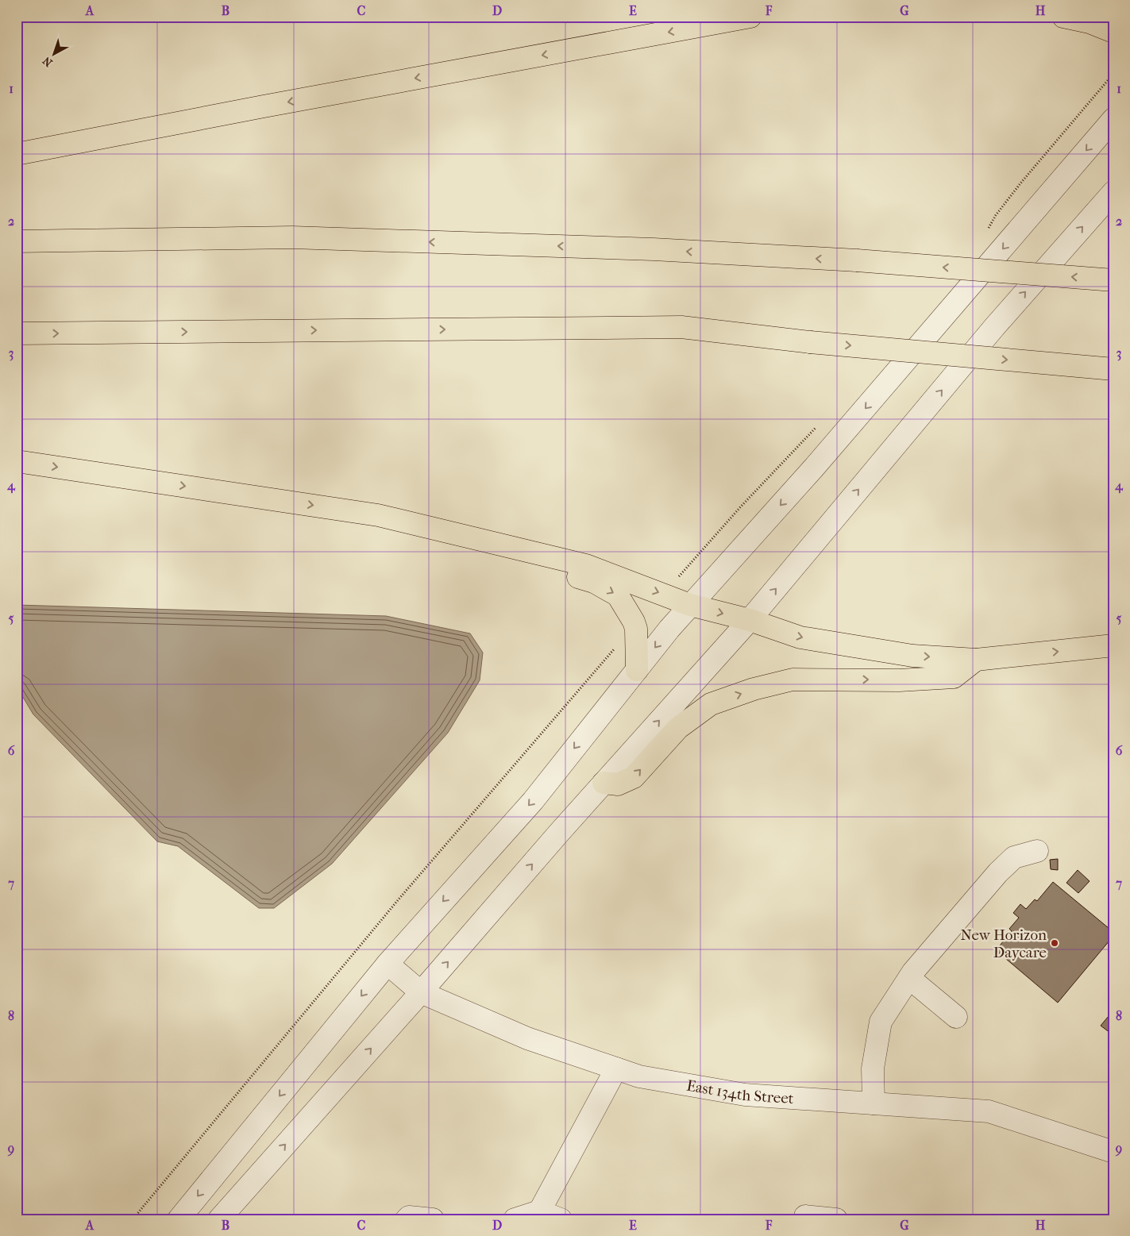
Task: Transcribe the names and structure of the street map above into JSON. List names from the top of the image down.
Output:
{
  "streets": {
    "street": ["East 134th Street"]
  },
  "places": ["New Horizon Daycare"],
  "north": "bottom left",
  "grid": {
    "columns": [
      "A",
      "B",
      "C",
      "D",
      "E",
      "F",
      "G",
      "H"
    ],
    "rows": [
      "1",
      "2",
      "3",
      "4",
      "5",
      "6",
      "7",
      "8",
      "9"
    ]
  }
}
